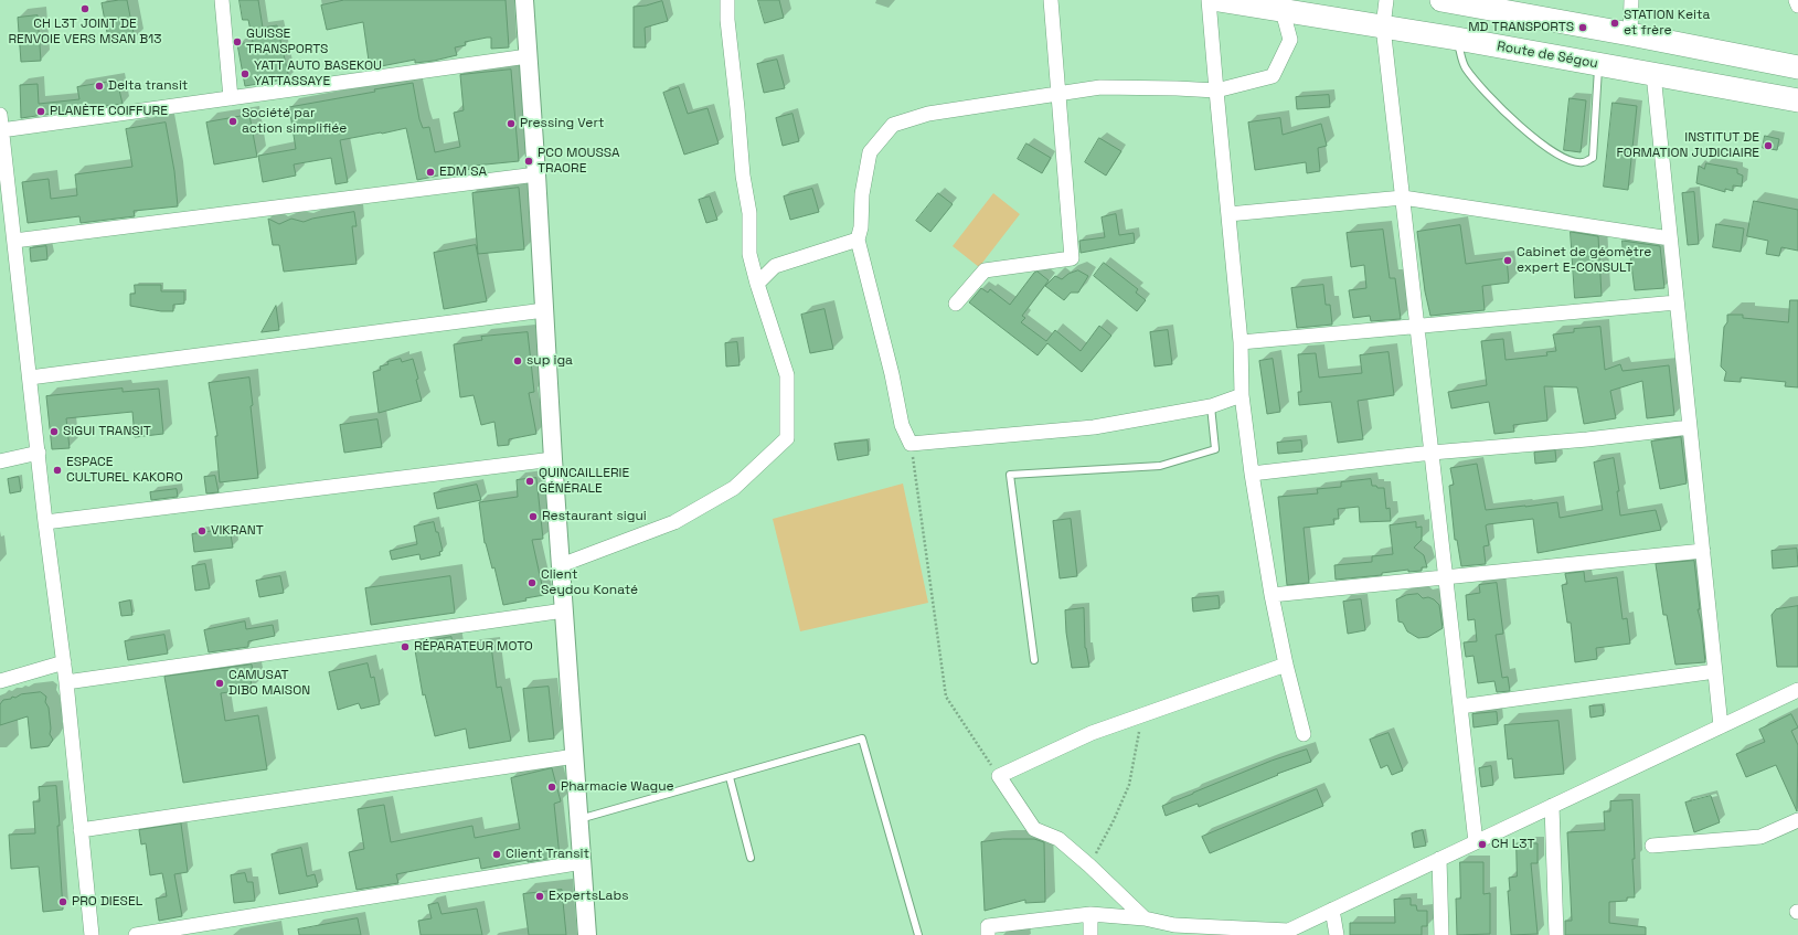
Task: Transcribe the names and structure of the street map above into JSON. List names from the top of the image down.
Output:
{
  "streets": {
    "highway": ["Route de Ségou"]
  },
  "places": [
    "CH L3T JOINT DE RENVOIE VERS MSAN B13",
    "STATION Keita et frère",
    "MD TRANSPORTS",
    "GUISSE TRANSPORTS",
    "YATT AUTO BASEKOU YATTASSAYE",
    "Delta transit",
    "PLANÈTE COIFFURE",
    "Société par action simplifiée",
    "Pressing Vert",
    "INSTITUT DE FORMATION JUDICIAIRE",
    "PCO MOUSSA TRAORE",
    "EDM SA",
    "Cabinet de géomètre expert E-CONSULT",
    "sup iga",
    "SIGUI TRANSIT",
    "ESPACE CULTUREL KAKORO",
    "QUINCAILLERIE GÉNÉRALE",
    "Restaurant sigui",
    "VIKRANT",
    "Client Seydou Konaté",
    "RÉPARATEUR MOTO",
    "CAMUSAT DIBO MAISON",
    "Pharmacie Wague",
    "CH L3T",
    "Client Transit",
    "ExpertsLabs",
    "PRO DIESEL"
  ]
}
